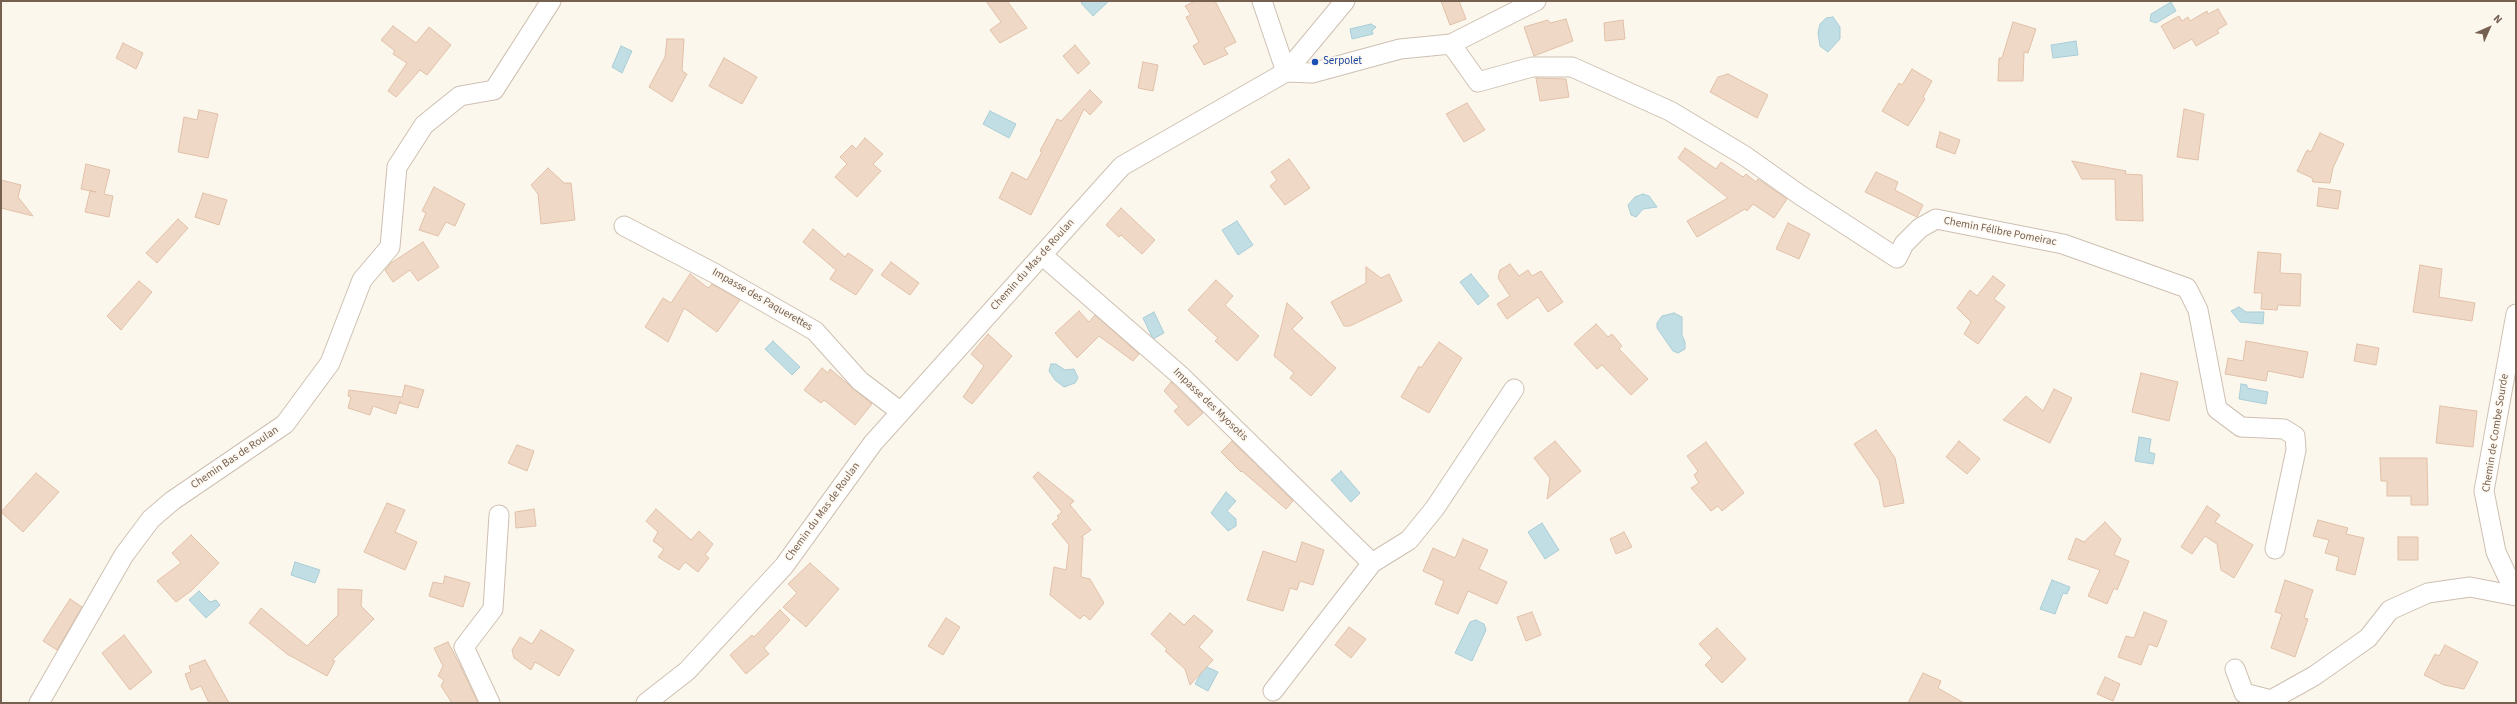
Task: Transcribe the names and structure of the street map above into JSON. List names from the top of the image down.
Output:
{
  "streets": {
    "street": [
      "Chemin Félibre Pomeirac",
      "Chemin du Mas de Roulan",
      "Impasse des Paquerettes",
      "Impasse des Myosotis",
      "Chemin de Combe Sourde",
      "Chemin Bas de Roulan"
    ]
  },
  "crossings": [
    ["Chemin du Mas de Roulan", "Impasse des Paquerettes"],
    ["Chemin du Mas de Roulan", "Impasse des Myosotis"]
  ],
  "places": ["Serpolet"],
  "north": "top right"
}
